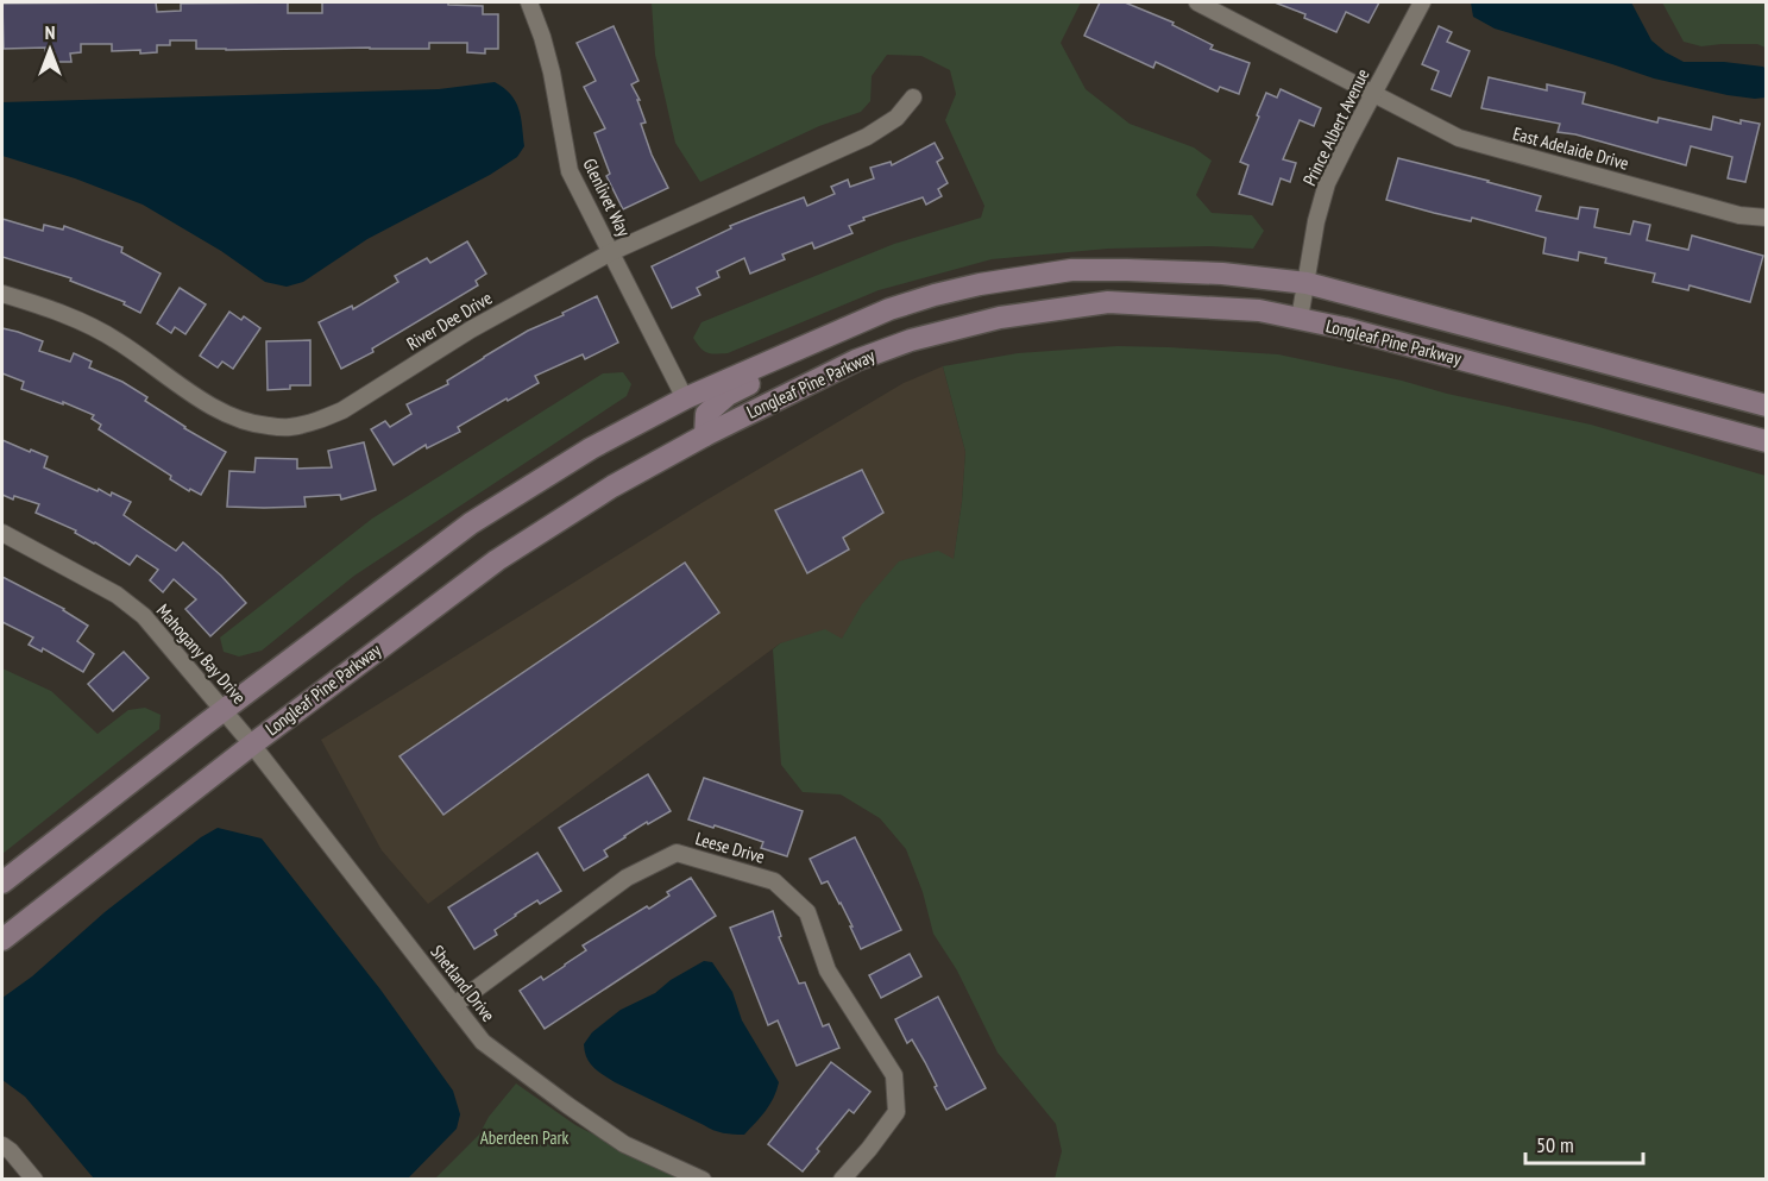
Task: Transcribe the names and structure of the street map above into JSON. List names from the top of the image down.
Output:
{
  "streets": {
    "main road": ["Longleaf Pine Parkway"],
    "street": [
      "Prince Albert Avenue",
      "East Adelaide Drive",
      "Glenlivet Way",
      "River Dee Drive",
      "Mahogany Bay Drive",
      "Leese Drive",
      "Shetland Drive"
    ]
  },
  "crossings": [
    ["Prince Albert Avenue", "East Adelaide Drive"],
    ["Prince Albert Avenue", "Longleaf Pine Parkway"],
    ["Glenlivet Way", "River Dee Drive"],
    ["Glenlivet Way", "Longleaf Pine Parkway"],
    ["Longleaf Pine Parkway", "Mahogany Bay Drive"],
    ["Longleaf Pine Parkway", "Shetland Drive"],
    ["Mahogany Bay Drive", "Shetland Drive"],
    ["Leese Drive", "Shetland Drive"]
  ],
  "parks": ["Aberdeen Park"],
  "scale_bar": "50 m",
  "north": "top"
}
